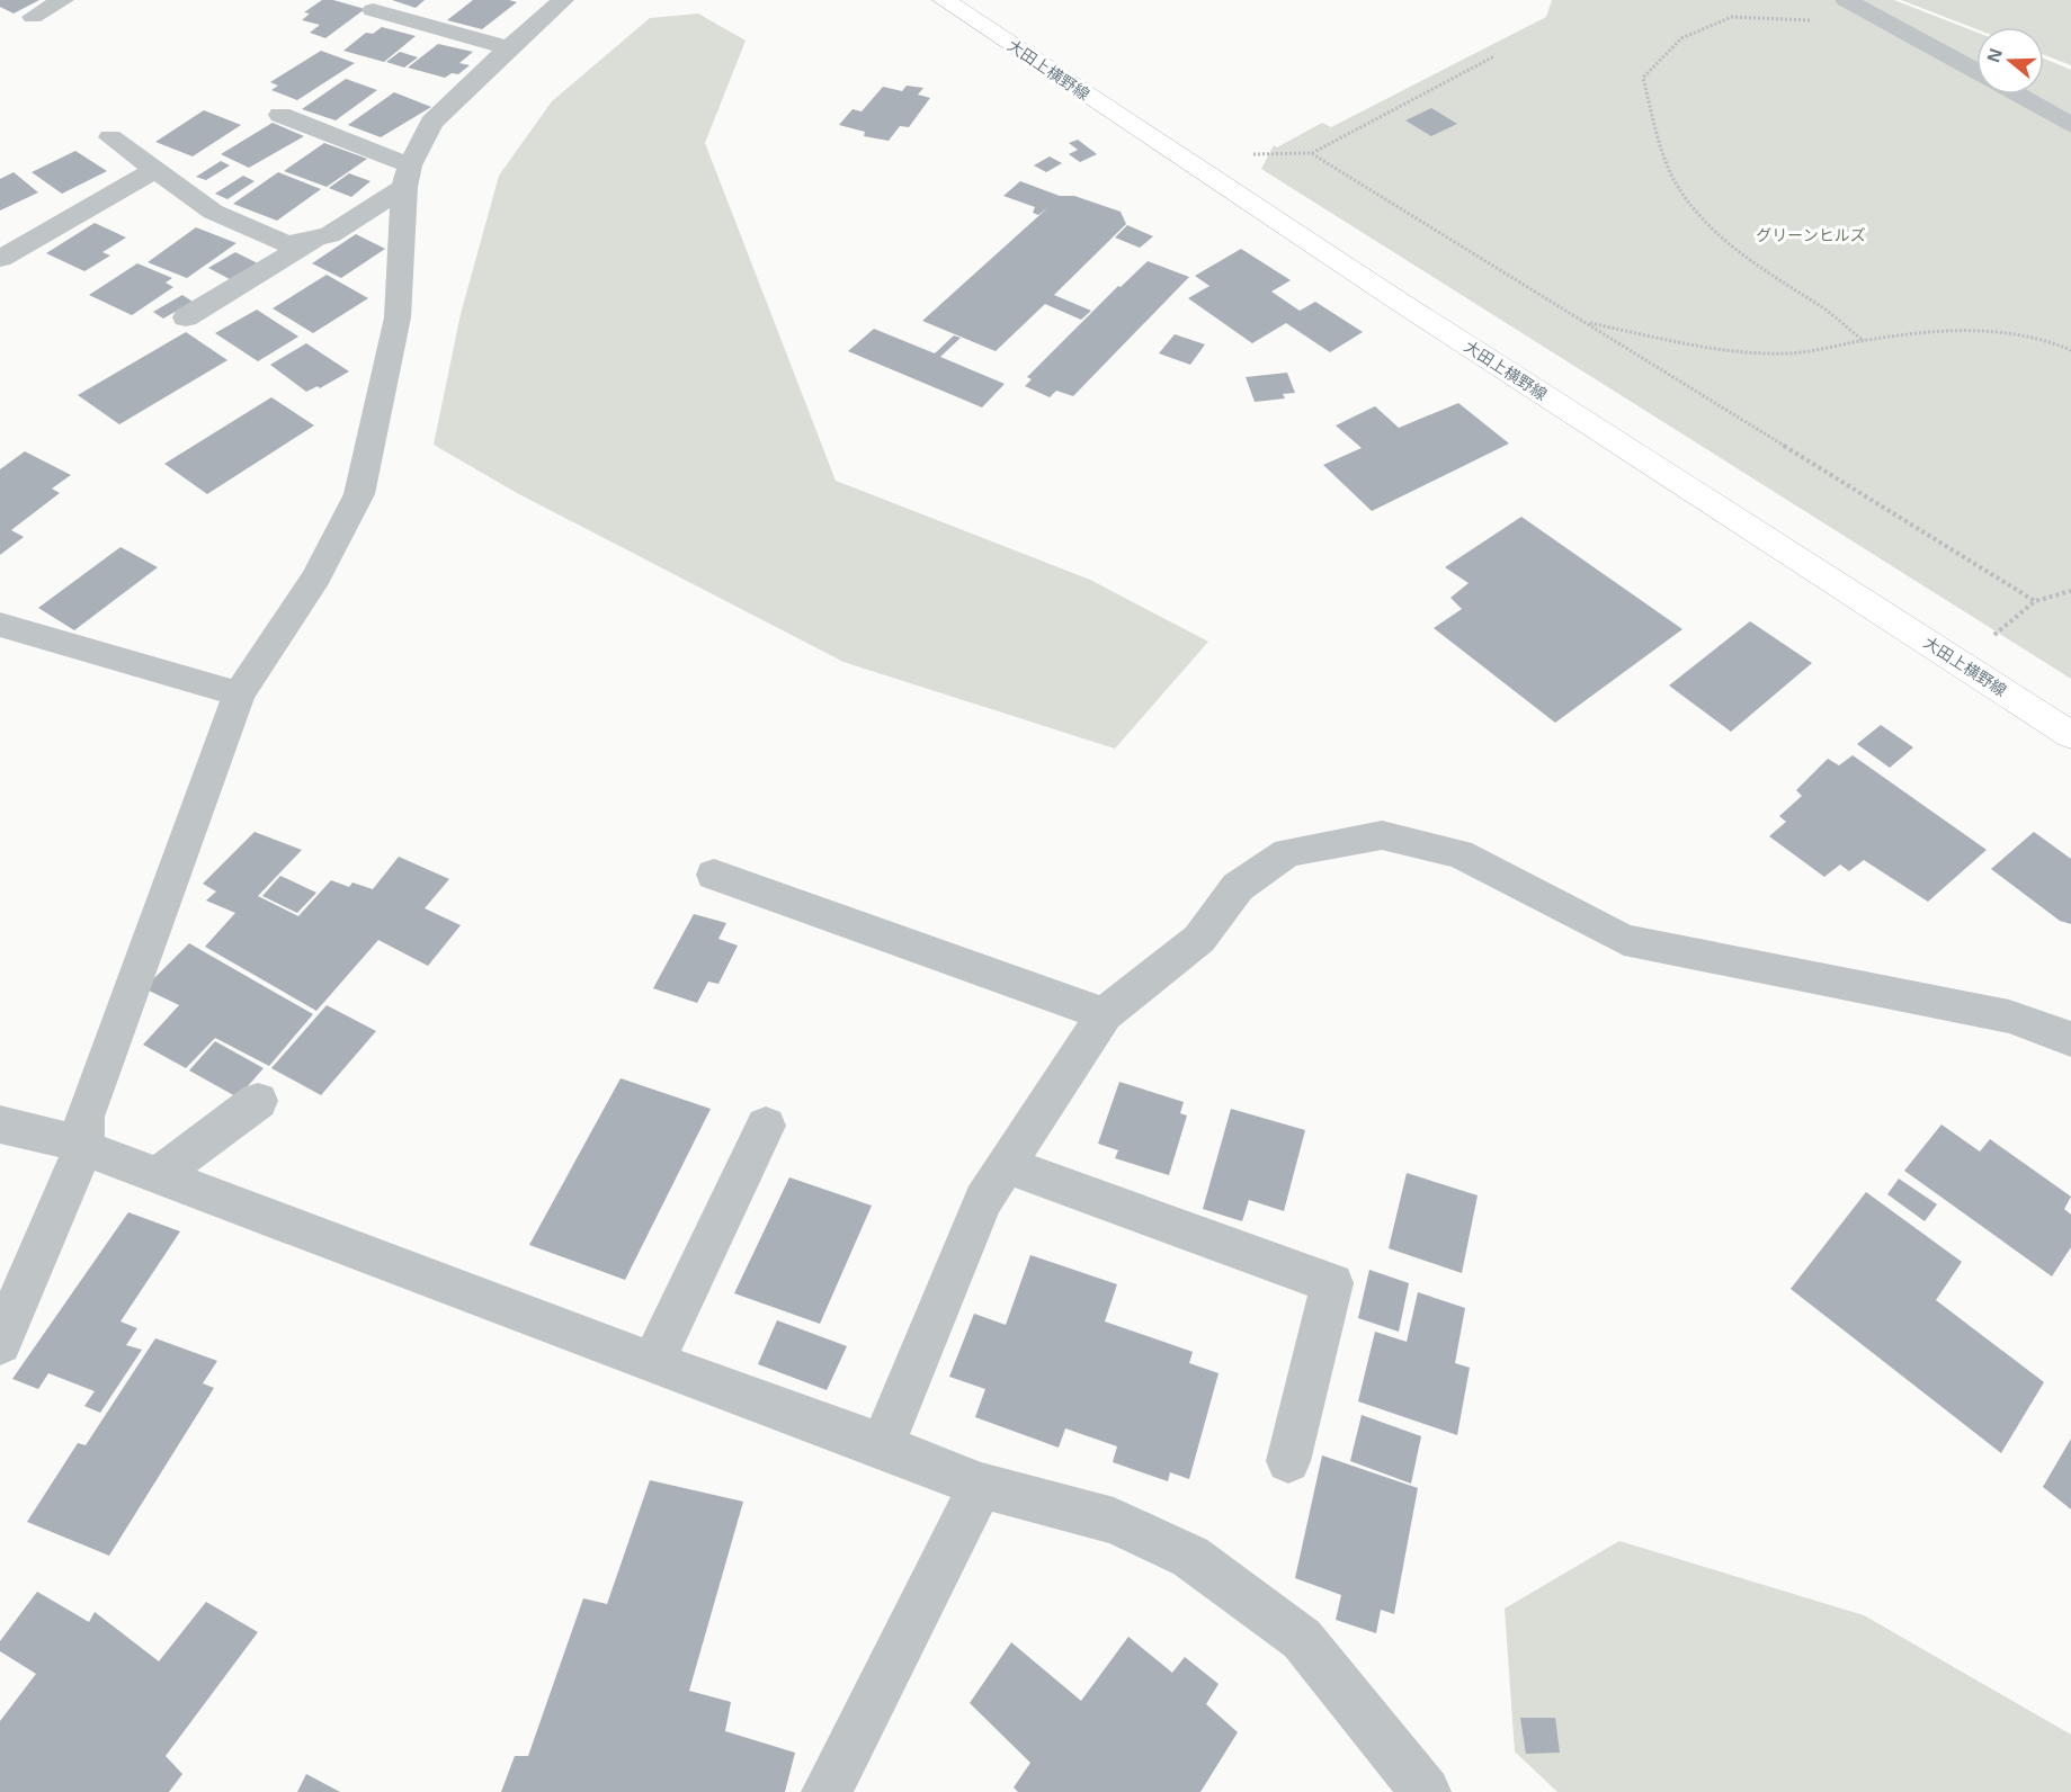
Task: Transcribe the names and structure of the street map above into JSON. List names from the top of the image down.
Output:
{
  "streets": {
    "main road": ["大田上横野線"]
  },
  "parks": ["グリーンヒルズ"],
  "north": "left"
}
